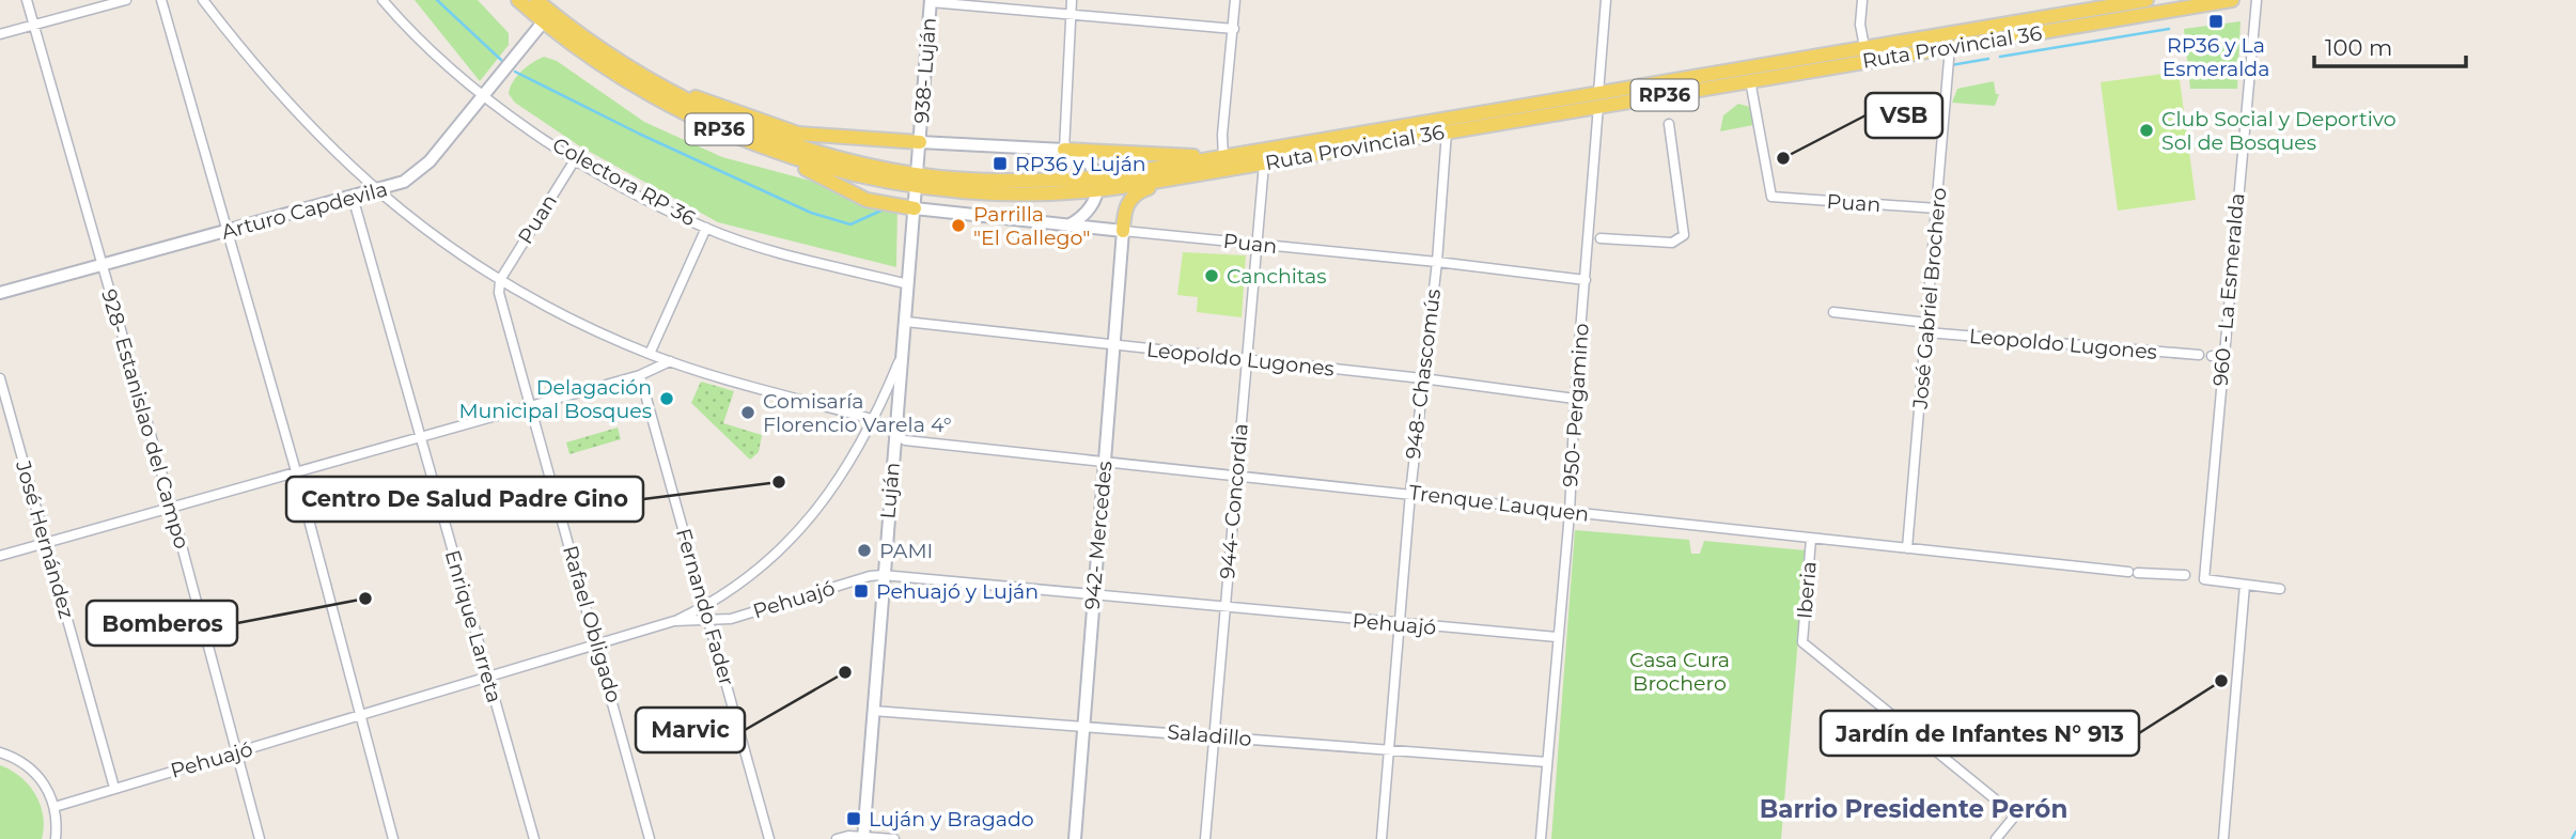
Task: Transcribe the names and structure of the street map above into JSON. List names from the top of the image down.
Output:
{
  "streets": {
    "main road": [
      "Ruta Provincial 36",
      "938- Luján",
      "RP36",
      "Puan",
      "Arturo Capdevila",
      "Luján",
      "942- Mercedes"
    ],
    "street": [
      "Colectora RP 36",
      "960 - La Esmeralda",
      "José Gabriel Brochero",
      "Leopoldo Lugones",
      "948- Chascomús",
      "950- Pergamino",
      "928- Estanislao del Campo",
      "944- Concordia",
      "Trenque Lauquen",
      "José Hernández",
      "Iberia",
      "Pehuajó",
      "Fernando Fader",
      "Rafael Obligado",
      "Enrique Larreta",
      "Saladillo"
    ]
  },
  "crossings": [
    ["Ruta Provincial 36", "Puan"],
    ["Ruta Provincial 36", "Arturo Capdevila"],
    ["Ruta Provincial 36", "José Gabriel Brochero"],
    ["Ruta Provincial 36", "948- Chascomús"],
    ["Ruta Provincial 36", "950- Pergamino"],
    ["Ruta Provincial 36", "Luján"],
    ["Ruta Provincial 36", "944- Concordia"],
    ["938- Luján", "Luján"],
    ["Colectora RP 36", "Puan"],
    ["Colectora RP 36", "Arturo Capdevila"],
    ["Colectora RP 36", "Luján"],
    ["Puan", "José Gabriel Brochero"],
    ["Puan", "948- Chascomús"],
    ["Puan", "950- Pergamino"],
    ["Puan", "Luján"],
    ["Puan", "944- Concordia"],
    ["Puan", "Trenque Lauquen"],
    ["Puan", "942- Mercedes"],
    ["Puan", "Rafael Obligado"],
    ["Arturo Capdevila", "928- Estanislao del Campo"],
    ["Arturo Capdevila", "Trenque Lauquen"],
    ["Arturo Capdevila", "Enrique Larreta"],
    ["José Gabriel Brochero", "Leopoldo Lugones"],
    ["José Gabriel Brochero", "Trenque Lauquen"],
    ["Leopoldo Lugones", "948- Chascomús"],
    ["Leopoldo Lugones", "950- Pergamino"],
    ["Leopoldo Lugones", "Luján"],
    ["Leopoldo Lugones", "944- Concordia"],
    ["Leopoldo Lugones", "942- Mercedes"],
    ["948- Chascomús", "Trenque Lauquen"],
    ["948- Chascomús", "Pehuajó"],
    ["948- Chascomús", "Saladillo"],
    ["950- Pergamino", "Trenque Lauquen"],
    ["950- Pergamino", "Pehuajó"],
    ["950- Pergamino", "Saladillo"],
    ["928- Estanislao del Campo", "Pehuajó"],
    ["Luján", "Trenque Lauquen"],
    ["Luján", "Pehuajó"],
    ["Luján", "Saladillo"],
    ["944- Concordia", "Trenque Lauquen"],
    ["944- Concordia", "Pehuajó"],
    ["944- Concordia", "Saladillo"],
    ["Trenque Lauquen", "942- Mercedes"],
    ["Trenque Lauquen", "Iberia"],
    ["Trenque Lauquen", "Rafael Obligado"],
    ["942- Mercedes", "Pehuajó"],
    ["942- Mercedes", "Saladillo"],
    ["José Hernández", "Pehuajó"],
    ["Pehuajó", "Fernando Fader"],
    ["Pehuajó", "Rafael Obligado"],
    ["Pehuajó", "Enrique Larreta"]
  ],
  "districts": ["Barrio Presidente Perón"],
  "parks": ["Casa Cura Brochero"],
  "places": {
    "transit": [
      "RP36 y La Esmeralda",
      "RP36 y Luján",
      "Pehuajó y Luján",
      "Luján y Bragado"
    ],
    "other": [
      "Club Social y Deportivo Sol de Bosques",
      "VSB",
      "Parrilla \"El Gallego\"",
      "Canchitas",
      "Delagación Municipal Bosques",
      "Comisaría Florencio Varela 4°",
      "Centro De Salud Padre Gino",
      "PAMI",
      "Bomberos",
      "Marvic",
      "Jardín de Infantes N° 913"
    ]
  },
  "scale_bar": "100 m"
}
